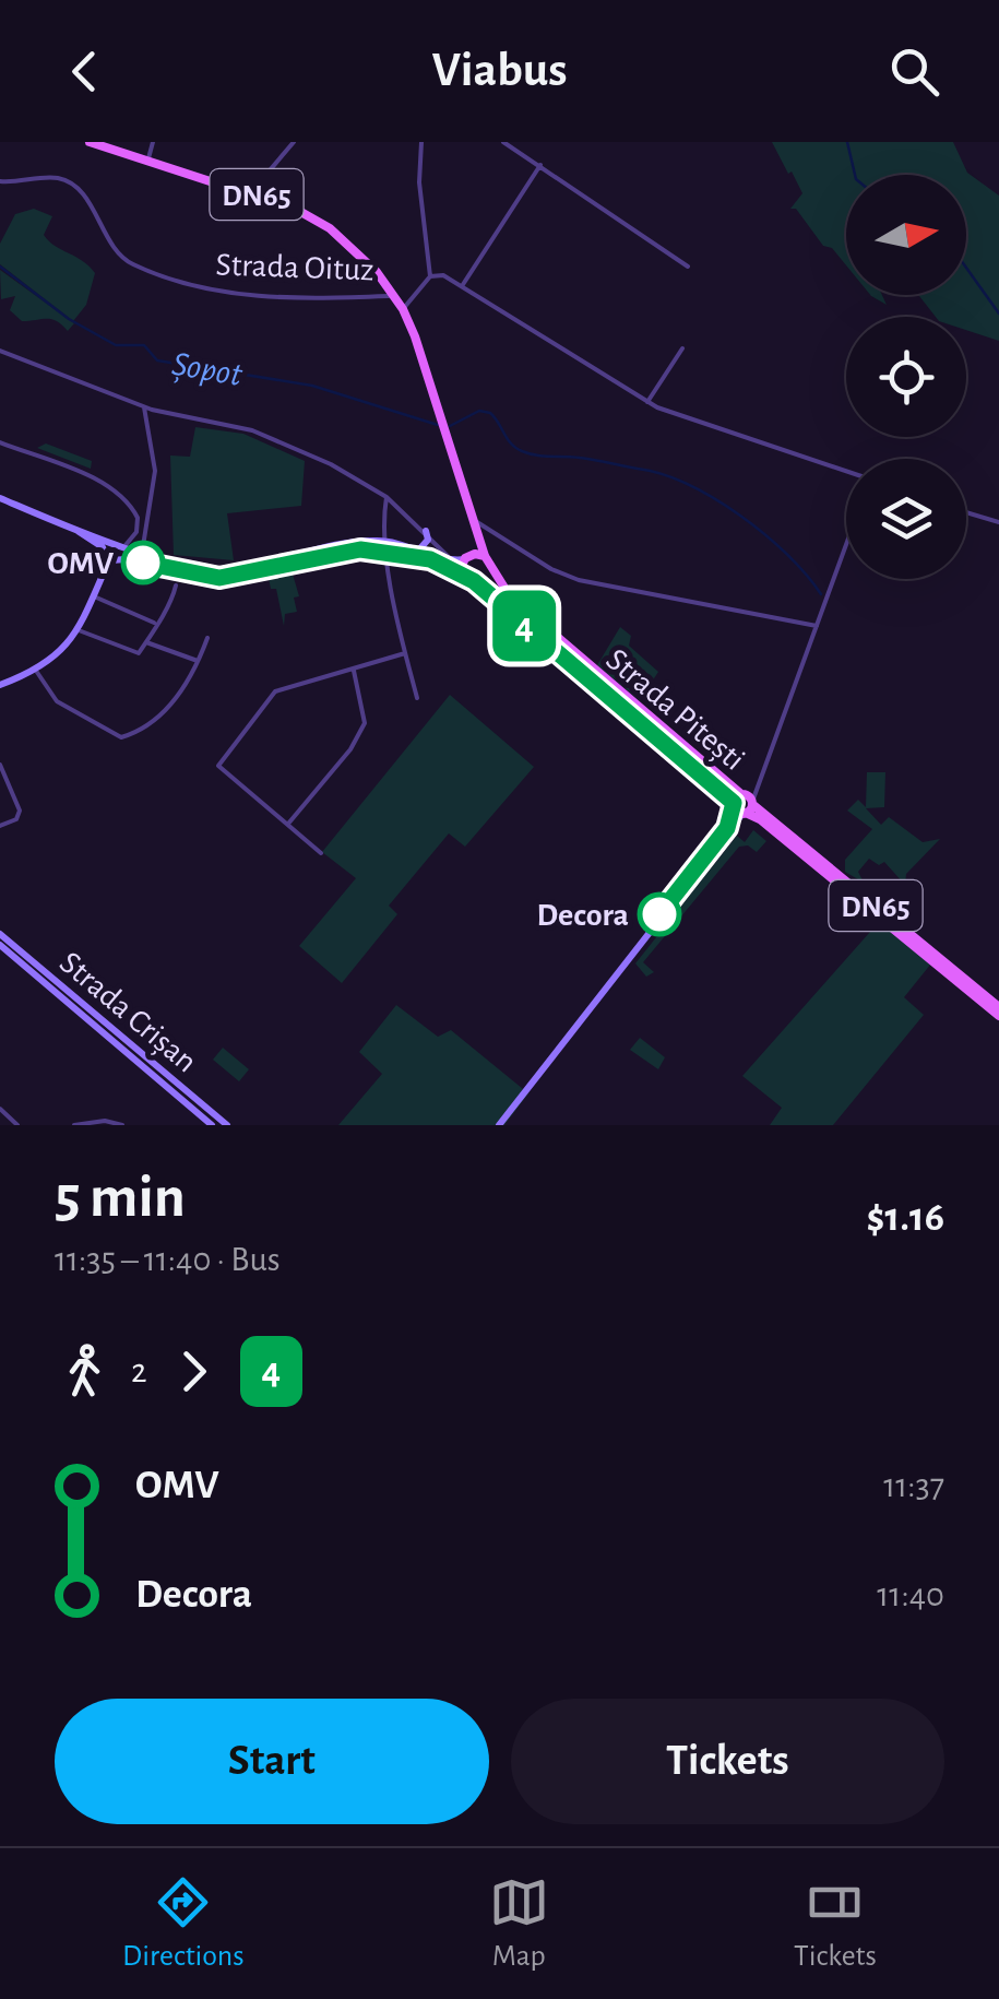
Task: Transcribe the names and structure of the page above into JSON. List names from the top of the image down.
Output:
{
  "streets": {
    "main road": [
      "DN65",
      "Strada Oituz",
      "Strada Pitești",
      "Strada Crișan"
    ]
  },
  "crossings": [
    ["DN65", "Strada Oituz"],
    ["Strada Oituz", "Strada Pitești"]
  ],
  "water": ["Șopot"],
  "places": ["OMV", "Decora"],
  "lines": ["bus line 4"],
  "north": "right",
  "page": {
    "header": "Viabus",
    "on_map": "4",
    "heading": ["5 min", "11:35 – 11:40 · Bus", "$1.16"],
    "legs": ["2", "4"],
    "list": [
      {
        "name": "OMV",
        "value": "11:37"
      },
      {
        "name": "Decora",
        "value": "11:40"
      }
    ],
    "buttons": ["Start", "Tickets"],
    "tabs": ["Directions", "Map", "Tickets"]
  }
}
